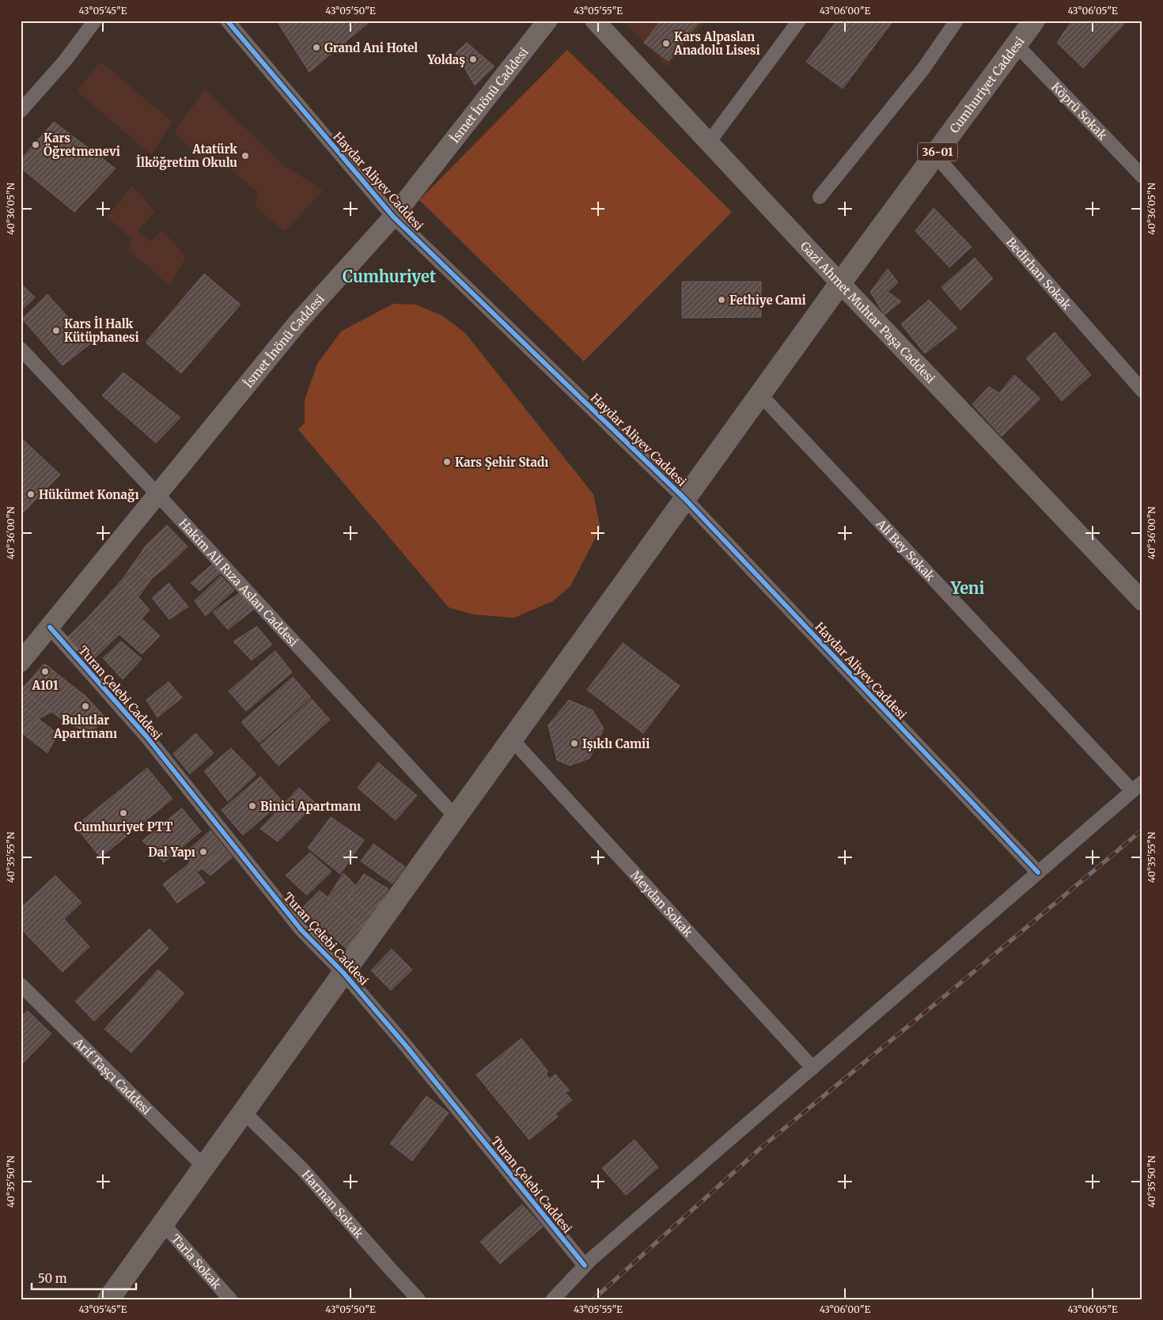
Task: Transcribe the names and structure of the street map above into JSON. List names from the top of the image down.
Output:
{
  "streets": {
    "main road": [
      "Cumhuriyet Caddesi",
      "İsmet İnönü Caddesi",
      "36-01",
      "Gazi Ahmet Muhtar Paşa Caddesi"
    ],
    "street": [
      "Köprü Sokak",
      "Haydar Aliyev Caddesi",
      "Bedirhan Sokak",
      "Ali Bey Sokak",
      "Hakim Ali Rıza Aslan Caddesi",
      "Turan Çelebi Caddesi",
      "Meydan Sokak",
      "Arif Taşçı Caddesi",
      "Harman Sokak",
      "Tarla Sokak"
    ]
  },
  "crossings": [
    ["Cumhuriyet Caddesi", "Köprü Sokak"],
    ["Cumhuriyet Caddesi", "Haydar Aliyev Caddesi"],
    ["Cumhuriyet Caddesi", "Bedirhan Sokak"],
    ["Cumhuriyet Caddesi", "Gazi Ahmet Muhtar Paşa Caddesi"],
    ["Cumhuriyet Caddesi", "Ali Bey Sokak"],
    ["Cumhuriyet Caddesi", "Hakim Ali Rıza Aslan Caddesi"],
    ["Cumhuriyet Caddesi", "Turan Çelebi Caddesi"],
    ["Cumhuriyet Caddesi", "Meydan Sokak"],
    ["Cumhuriyet Caddesi", "Arif Taşçı Caddesi"],
    ["Cumhuriyet Caddesi", "Harman Sokak"],
    ["Cumhuriyet Caddesi", "Tarla Sokak"],
    ["İsmet İnönü Caddesi", "Haydar Aliyev Caddesi"],
    ["İsmet İnönü Caddesi", "Hakim Ali Rıza Aslan Caddesi"],
    ["İsmet İnönü Caddesi", "Turan Çelebi Caddesi"]
  ],
  "districts": ["Cumhuriyet", "Yeni"],
  "places": [
    "Kars Alpaslan Anadolu Lisesi",
    "Grand Ani Hotel",
    "Yoldaş",
    "Kars Öğretmenevi",
    "Atatürk İlköğretim Okulu",
    "Fethiye Cami",
    "Kars İl Halk Kütüphanesi",
    "Kars Şehir Stadı",
    "Hükümet Konağı",
    "A101",
    "Bulutlar Apartmanı",
    "Işıklı Camii",
    "Binici Apartmanı",
    "Cumhuriyet PTT",
    "Dal Yapı"
  ],
  "scale_bar": "50 m",
  "coordinates": [
    "43°05'45\"E",
    "43°05'50\"E",
    "43°05'55\"E",
    "43°06'00\"E",
    "43°06'05\"E",
    "40°36'05\"N",
    "40°36'00\"N",
    "40°35'55\"N",
    "40°35'50\"N"
  ]
}
